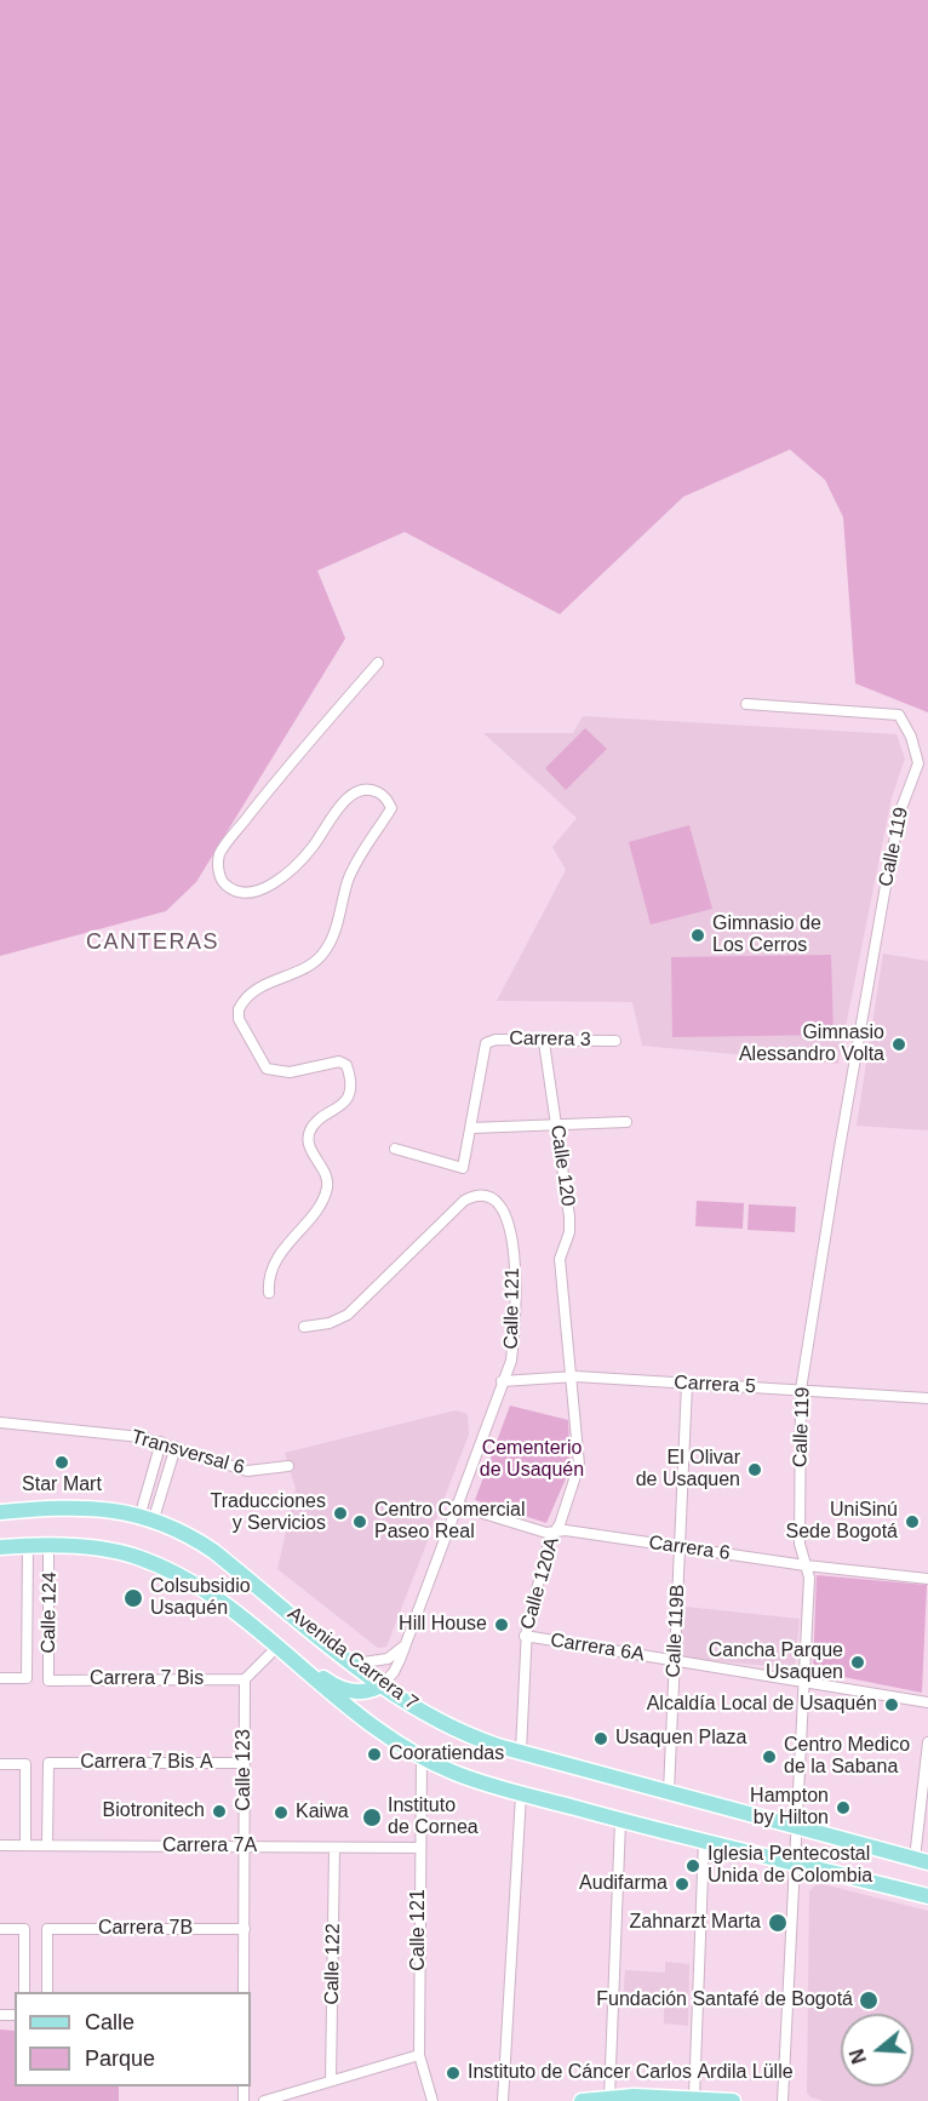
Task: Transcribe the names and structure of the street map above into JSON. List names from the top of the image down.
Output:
{
  "streets": {
    "main road": ["Avenida Carrera 7"],
    "street": [
      "Calle 119",
      "Carrera 3",
      "Calle 120",
      "Calle 121",
      "Carrera 5",
      "Transversal 6",
      "Carrera 6",
      "Calle 120A",
      "Calle 124",
      "Calle 119B",
      "Carrera 6A",
      "Carrera 7 Bis",
      "Carrera 7 Bis A",
      "Calle 123",
      "Carrera 7A",
      "Carrera 7B",
      "Calle 122"
    ]
  },
  "crossings": [
    ["Calle 119", "Carrera 5"],
    ["Calle 119", "Carrera 6"],
    ["Calle 119", "Carrera 6A"],
    ["Calle 119", "Avenida Carrera 7"],
    ["Carrera 3", "Calle 120"],
    ["Calle 120", "Carrera 5"],
    ["Calle 120", "Calle 120A"],
    ["Calle 121", "Carrera 5"],
    ["Calle 121", "Carrera 6"],
    ["Calle 121", "Avenida Carrera 7"],
    ["Calle 121", "Carrera 7A"],
    ["Carrera 5", "Calle 120A"],
    ["Carrera 5", "Calle 119B"],
    ["Carrera 6", "Calle 120A"],
    ["Carrera 6", "Calle 119B"],
    ["Calle 120A", "Carrera 6A"],
    ["Calle 120A", "Avenida Carrera 7"],
    ["Calle 124", "Avenida Carrera 7"],
    ["Calle 124", "Carrera 7 Bis"],
    ["Calle 119B", "Carrera 6A"],
    ["Calle 119B", "Avenida Carrera 7"],
    ["Carrera 7 Bis", "Calle 123"],
    ["Carrera 7 Bis A", "Calle 123"],
    ["Carrera 7 Bis A", "Carrera 7A"],
    ["Calle 123", "Carrera 7A"],
    ["Calle 123", "Carrera 7B"],
    ["Carrera 7A", "Calle 122"]
  ],
  "districts": ["CANTERAS"],
  "parks": ["Cementerio de Usaquén"],
  "places": [
    "Gimnasio de Los Cerros",
    "Gimnasio Alessandro Volta",
    "Star Mart",
    "El Olivar de Usaquen",
    "Traducciones y Servicios",
    "Centro Comercial Paseo Real",
    "UniSinú Sede Bogotá",
    "Colsubsidio Usaquén",
    "Hill House",
    "Cancha Parque Usaquen",
    "Alcaldía Local de Usaquén",
    "Usaquen Plaza",
    "Cooratiendas",
    "Centro Medico de la Sabana",
    "Hampton by Hilton",
    "Biotronitech",
    "Kaiwa",
    "Instituto de Cornea",
    "Iglesia Pentecostal Unida de Colombia",
    "Audifarma",
    "Zahnarzt Marta",
    "Fundación Santafé de Bogotá",
    "Instituto de Cáncer Carlos Ardila Lülle"
  ],
  "legend": ["Calle", "Parque"],
  "north": "left"
}
